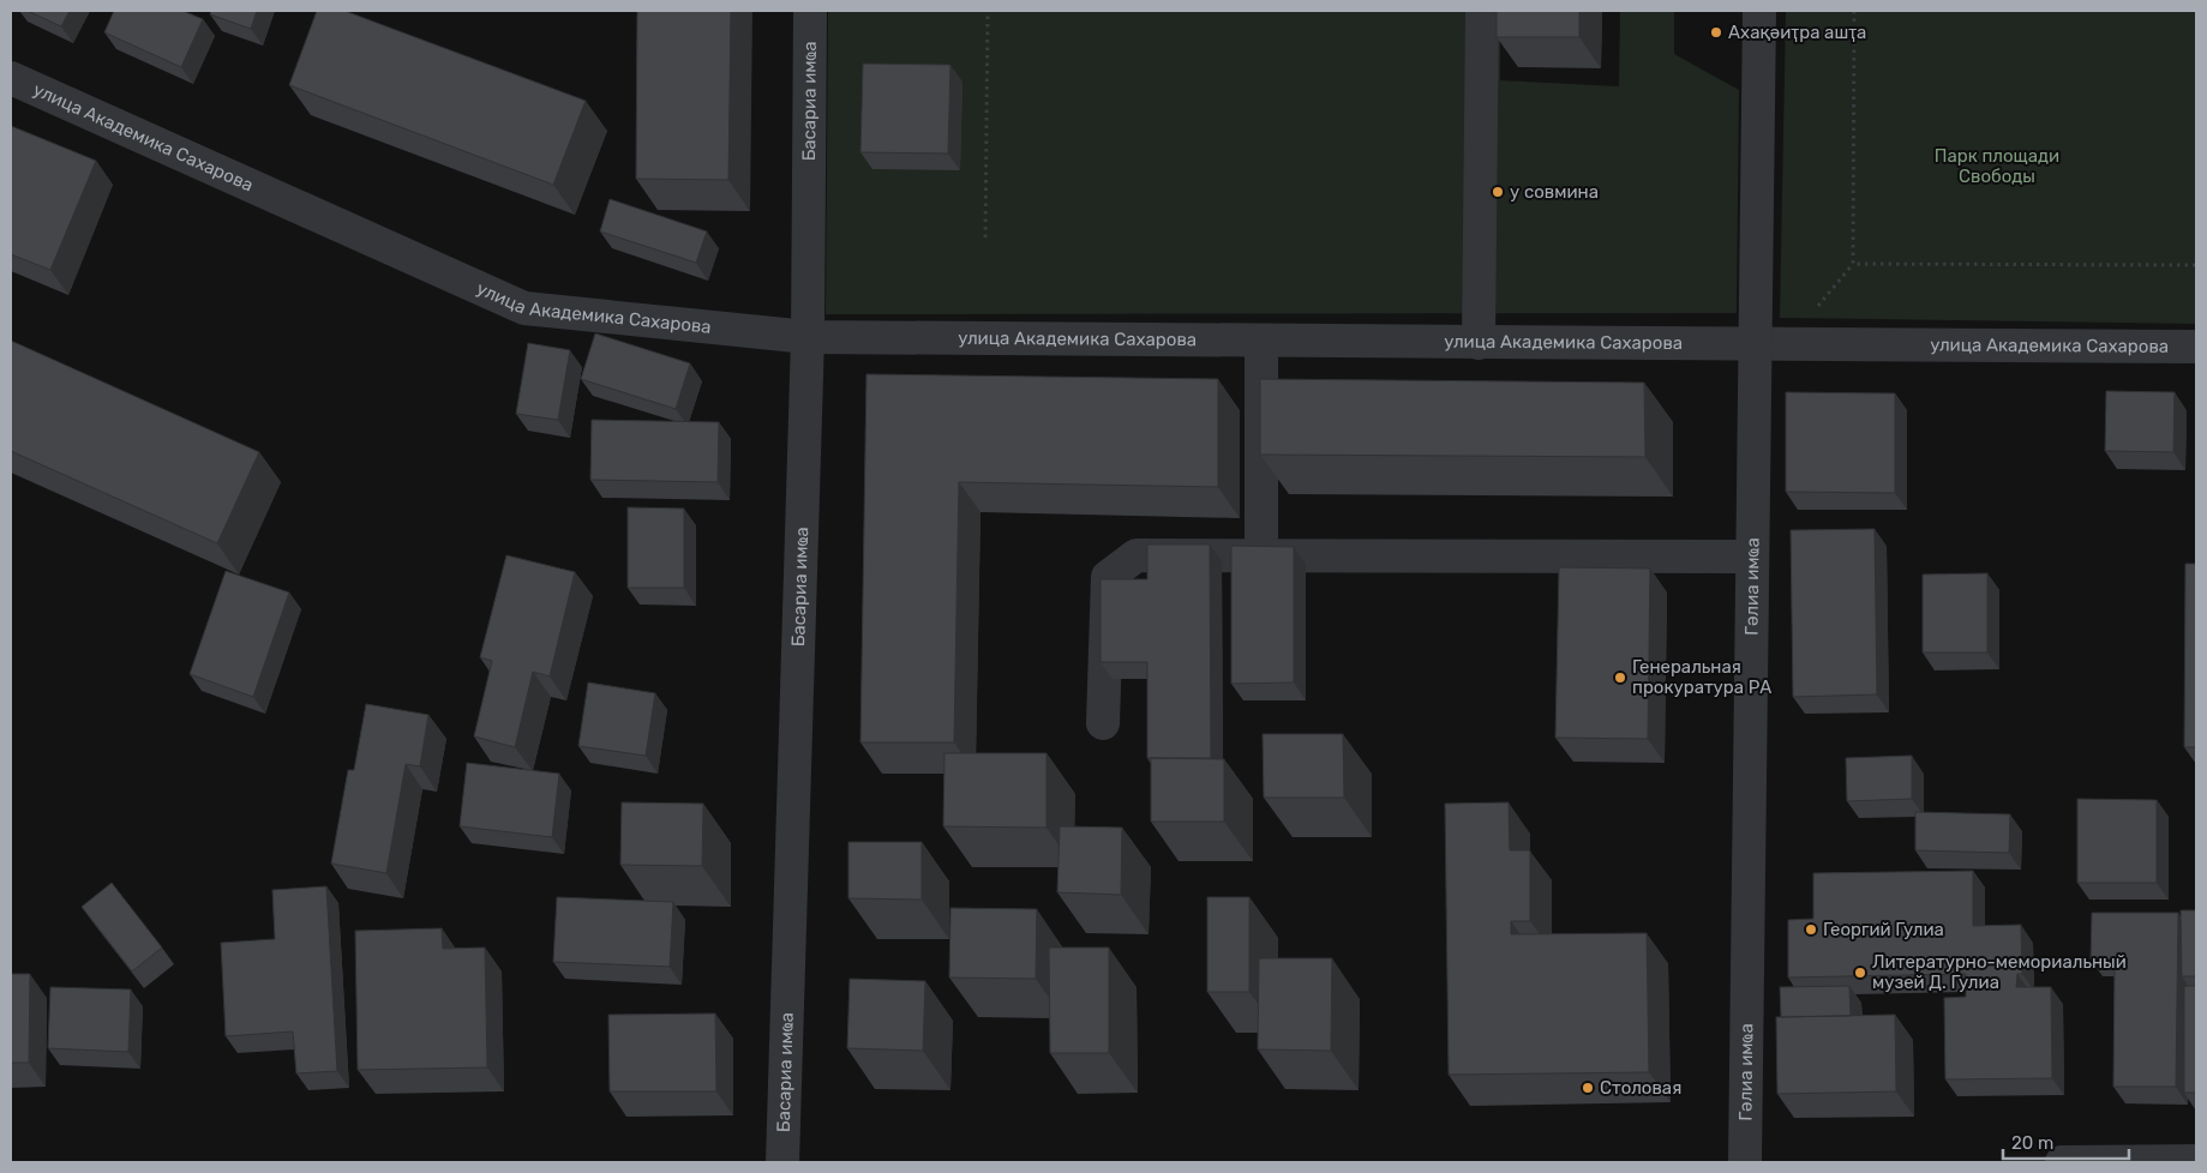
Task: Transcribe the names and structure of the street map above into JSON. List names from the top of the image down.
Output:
{
  "streets": {
    "street": ["Басариа имҩа", "улица Академика Сахарова", "Гәлиа имҩа"]
  },
  "crossings": [
    ["Басариа имҩа", "улица Академика Сахарова"],
    ["улица Академика Сахарова", "Гәлиа имҩа"]
  ],
  "parks": ["Парк площади Свободы"],
  "places": [
    "Ахақәиҭра ашҭа",
    "у совмина",
    "Генеральная прокуратура РА",
    "Георгий Гулиа",
    "Литературно-мемориальный музей Д. Гулиа",
    "Столовая"
  ],
  "scale_bar": "20 m"
}
